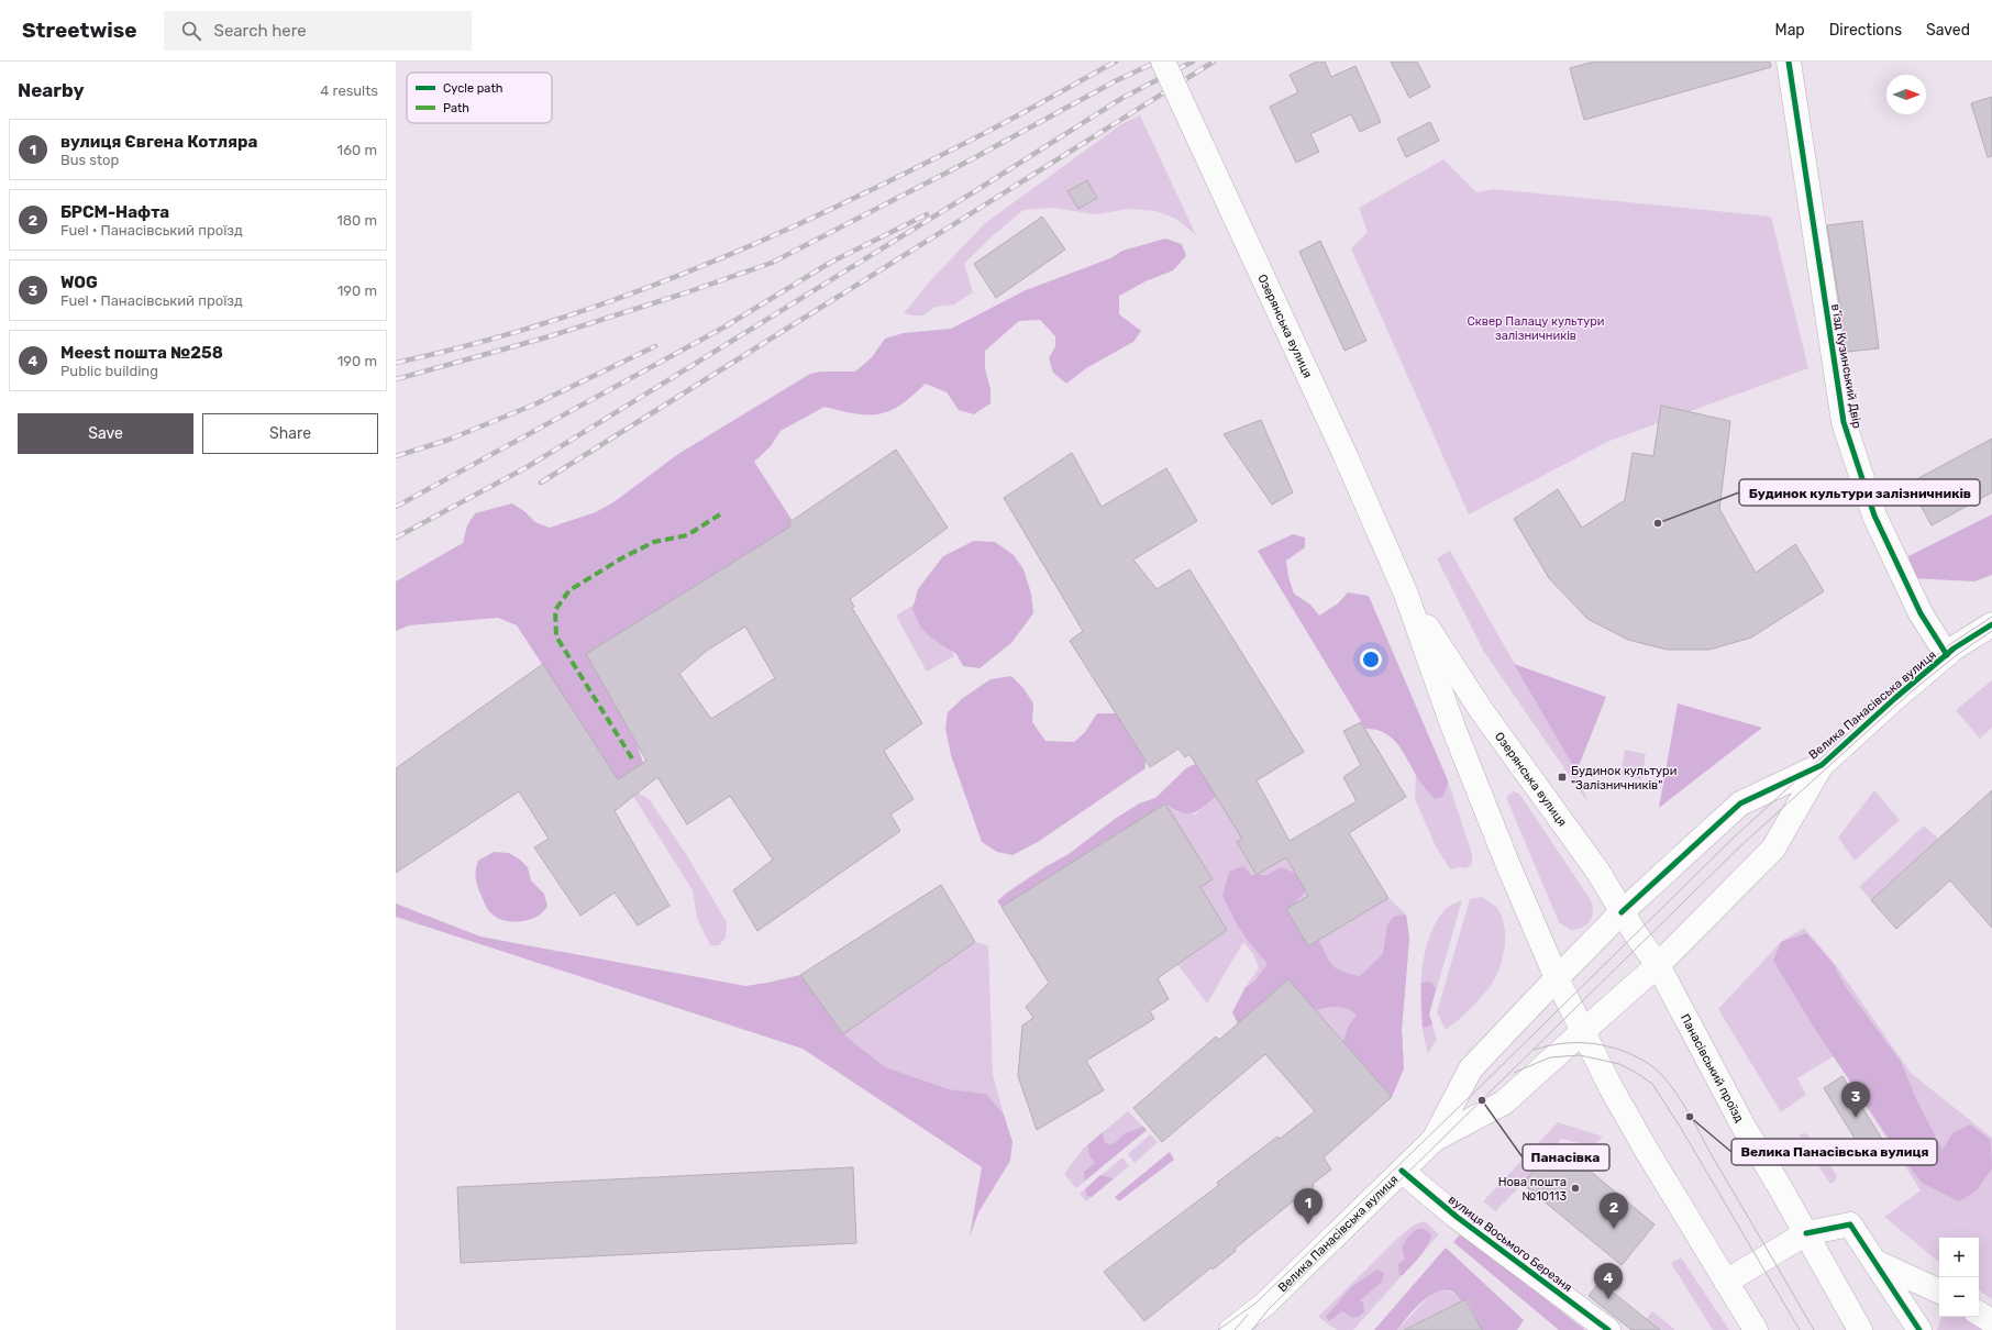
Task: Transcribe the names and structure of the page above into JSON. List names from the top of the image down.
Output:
{
  "streets": {
    "main road": [
      "Озерянська вулиця",
      "в’їзд Кузинський Двір",
      "Велика Панасівська вулиця",
      "Панасівський проїзд",
      "вулиця Восьмого Березня"
    ]
  },
  "crossings": [
    ["Озерянська вулиця", "Велика Панасівська вулиця"],
    ["Озерянська вулиця", "Панасівський проїзд"],
    ["в’їзд Кузинський Двір", "Велика Панасівська вулиця"],
    ["Велика Панасівська вулиця", "Панасівський проїзд"],
    ["Велика Панасівська вулиця", "вулиця Восьмого Березня"]
  ],
  "parks": ["Сквер Палацу культури залізничників"],
  "places": {
    "other": [
      "Будинок культури залізничників",
      "Панасівка",
      "Велика Панасівська вулиця",
      "Нова пошта №10113"
    ],
    "transit": ["Будинок культури \"Залізничників\""]
  },
  "legend": ["Cycle path", "Path"],
  "north": "right",
  "page": {
    "header": "Streetwise",
    "search": "Search here",
    "nav": ["Map", "Directions", "Saved"],
    "heading": ["Nearby", "4 results"],
    "list": [
      {
        "mark": "1",
        "name": "вулиця Євгена Котляра",
        "note": "Bus stop",
        "value": "160 m"
      },
      {
        "mark": "2",
        "name": "БРСМ-Нафта",
        "note": "Fuel · Панасівський проїзд",
        "value": "180 m"
      },
      {
        "mark": "3",
        "name": "WOG",
        "note": "Fuel · Панасівський проїзд",
        "value": "190 m"
      },
      {
        "mark": "4",
        "name": "Meest пошта №258",
        "note": "Public building",
        "value": "190 m"
      }
    ],
    "buttons": ["Save", "Share"],
    "pins": [
      "3",
      "1",
      "2",
      "4"
    ],
    "map_buttons": ["+", "−"]
  }
}
